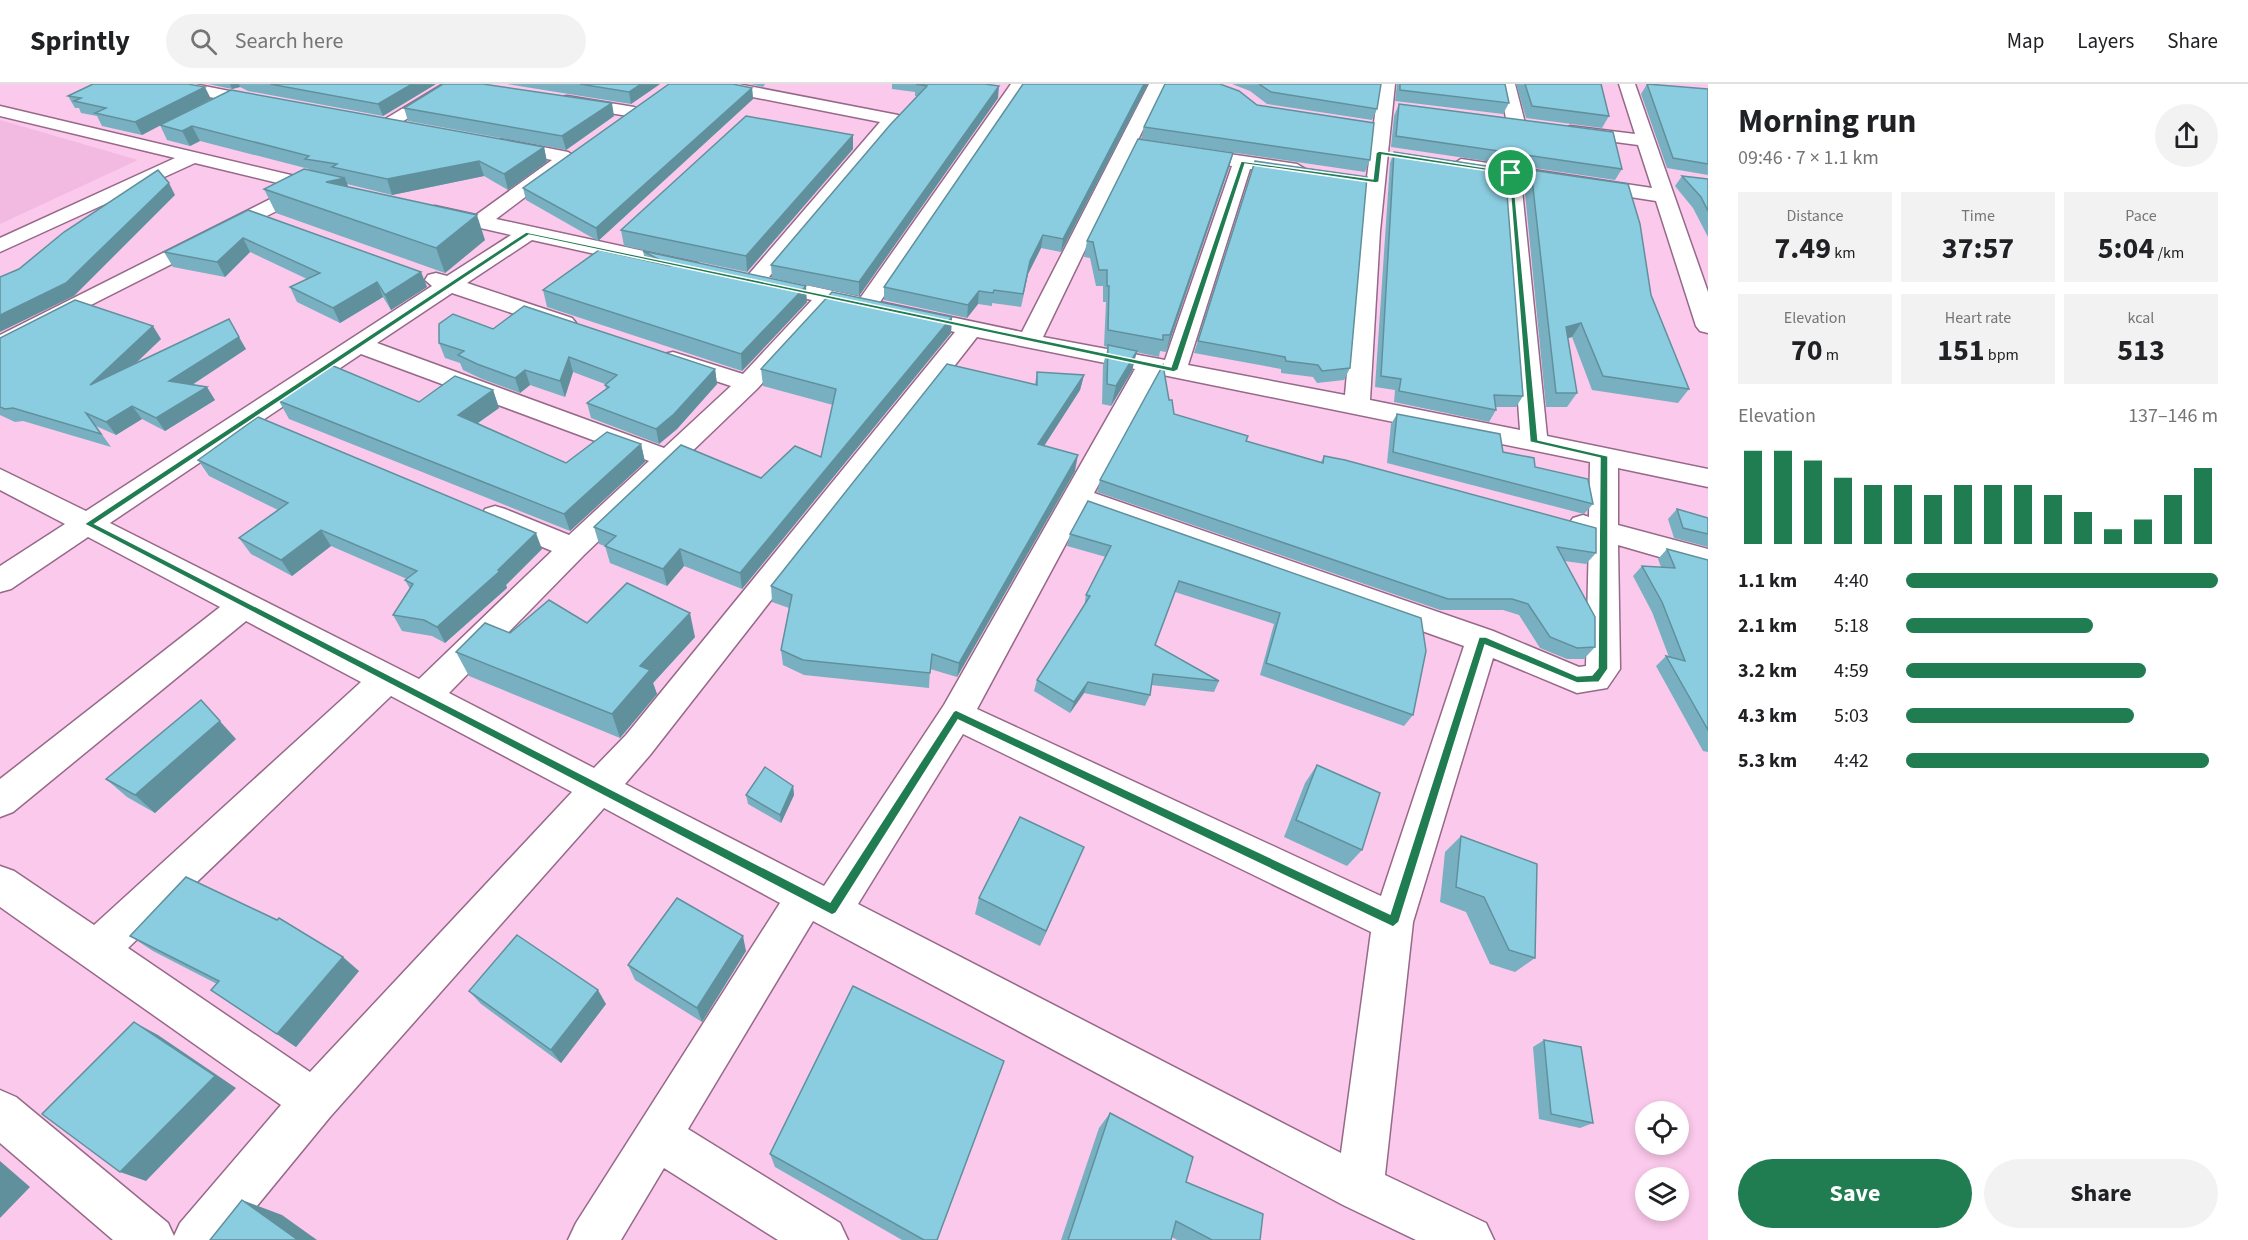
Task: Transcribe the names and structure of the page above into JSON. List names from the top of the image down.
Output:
{
  "page": {
    "header": "Sprintly",
    "search": "Search here",
    "nav": ["Map", "Layers", "Share"],
    "heading": ["Morning run", "09:46 · 7 × 1.1 km"],
    "stats": [
      ["Distance", "7.49 km"],
      ["Time", "37:57"],
      ["Pace", "5:04 /km"],
      ["Elevation", "70 m"],
      ["Heart rate", "151 bpm"],
      ["kcal", "513"]
    ],
    "chart": ["Elevation", "137–146 m"],
    "list": [
      {
        "name": "1.1 km",
        "note": "4:40"
      },
      {
        "name": "2.1 km",
        "note": "5:18"
      },
      {
        "name": "3.2 km",
        "note": "4:59"
      },
      {
        "name": "4.3 km",
        "note": "5:03"
      },
      {
        "name": "5.3 km",
        "note": "4:42"
      }
    ],
    "buttons": ["Save", "Share"]
  }
}
